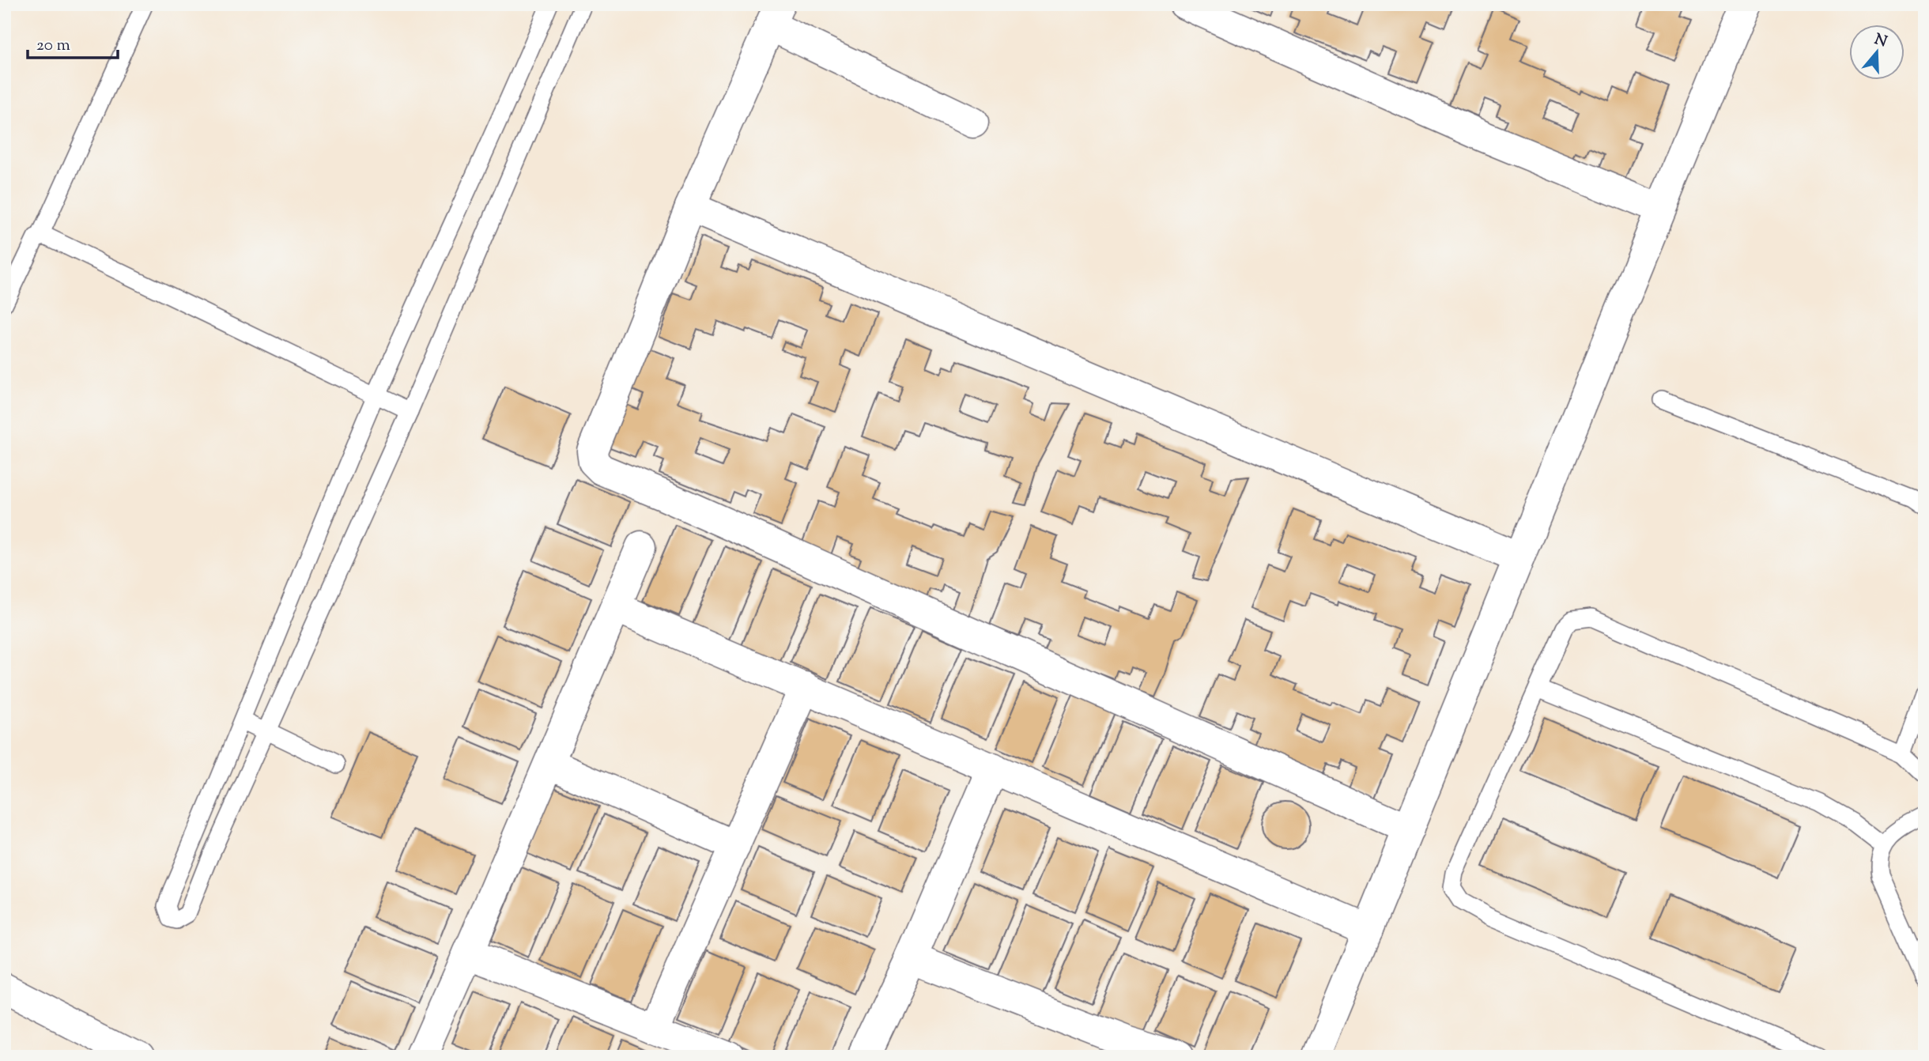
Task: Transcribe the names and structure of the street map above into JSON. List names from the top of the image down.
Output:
{
  "scale_bar": "20 m",
  "north": "top"
}
